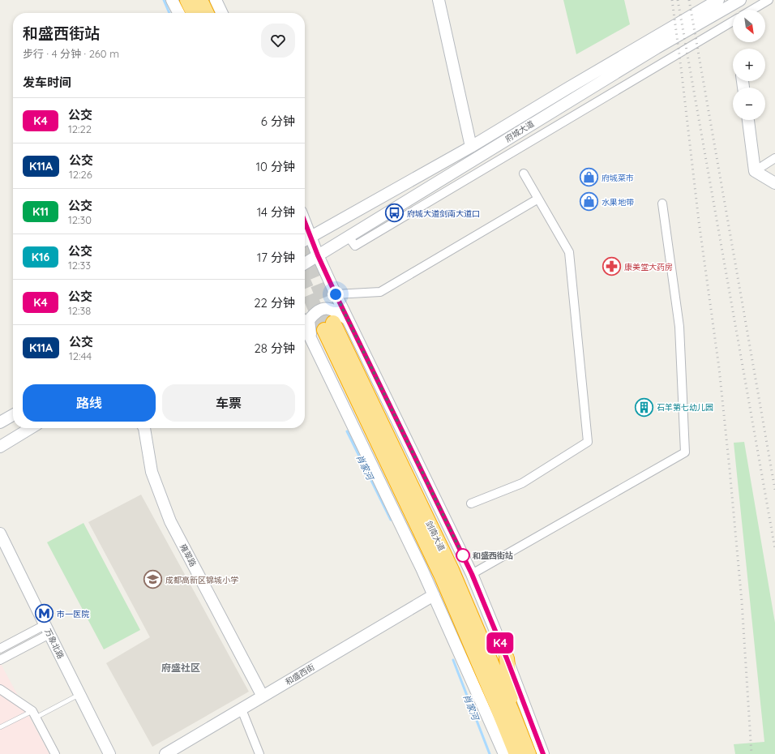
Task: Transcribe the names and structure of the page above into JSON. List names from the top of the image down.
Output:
{
  "streets": {
    "highway": ["剑南大道"],
    "main road": [
      "府城大道",
      "雍翠路",
      "万象北路",
      "和盛西街"
    ]
  },
  "crossings": [
    ["雍翠路", "和盛西街"]
  ],
  "districts": ["府盛社区"],
  "water": ["肖家河"],
  "places": {
    "shop": ["府城菜市", "水果地带"],
    "bus stop": ["府城大道剑南大道口"],
    "pharmacy": ["康美堂大药房"],
    "building": ["石羊第七幼儿园"],
    "other": ["和盛西街站"],
    "school or university": ["成都高新区锦城小学"],
    "metro station": ["市一医院"]
  },
  "lines": ["bus line K4"],
  "north": "bottom right",
  "page": {
    "on_map": "K4",
    "map_buttons": ["+", "−"],
    "heading": [
      ["和盛西街站", "步行 · 4 分钟 · 260 m"],
      "发车时间"
    ],
    "list": [
      {
        "mark": "K4",
        "name": "公交",
        "note": "12:22",
        "value": "6 分钟"
      },
      {
        "mark": "K11A",
        "name": "公交",
        "note": "12:26",
        "value": "10 分钟"
      },
      {
        "mark": "K11",
        "name": "公交",
        "note": "12:30",
        "value": "14 分钟"
      },
      {
        "mark": "K16",
        "name": "公交",
        "note": "12:33",
        "value": "17 分钟"
      },
      {
        "mark": "K4",
        "name": "公交",
        "note": "12:38",
        "value": "22 分钟"
      },
      {
        "mark": "K11A",
        "name": "公交",
        "note": "12:44",
        "value": "28 分钟"
      }
    ],
    "buttons": ["路线", "车票"]
  }
}
